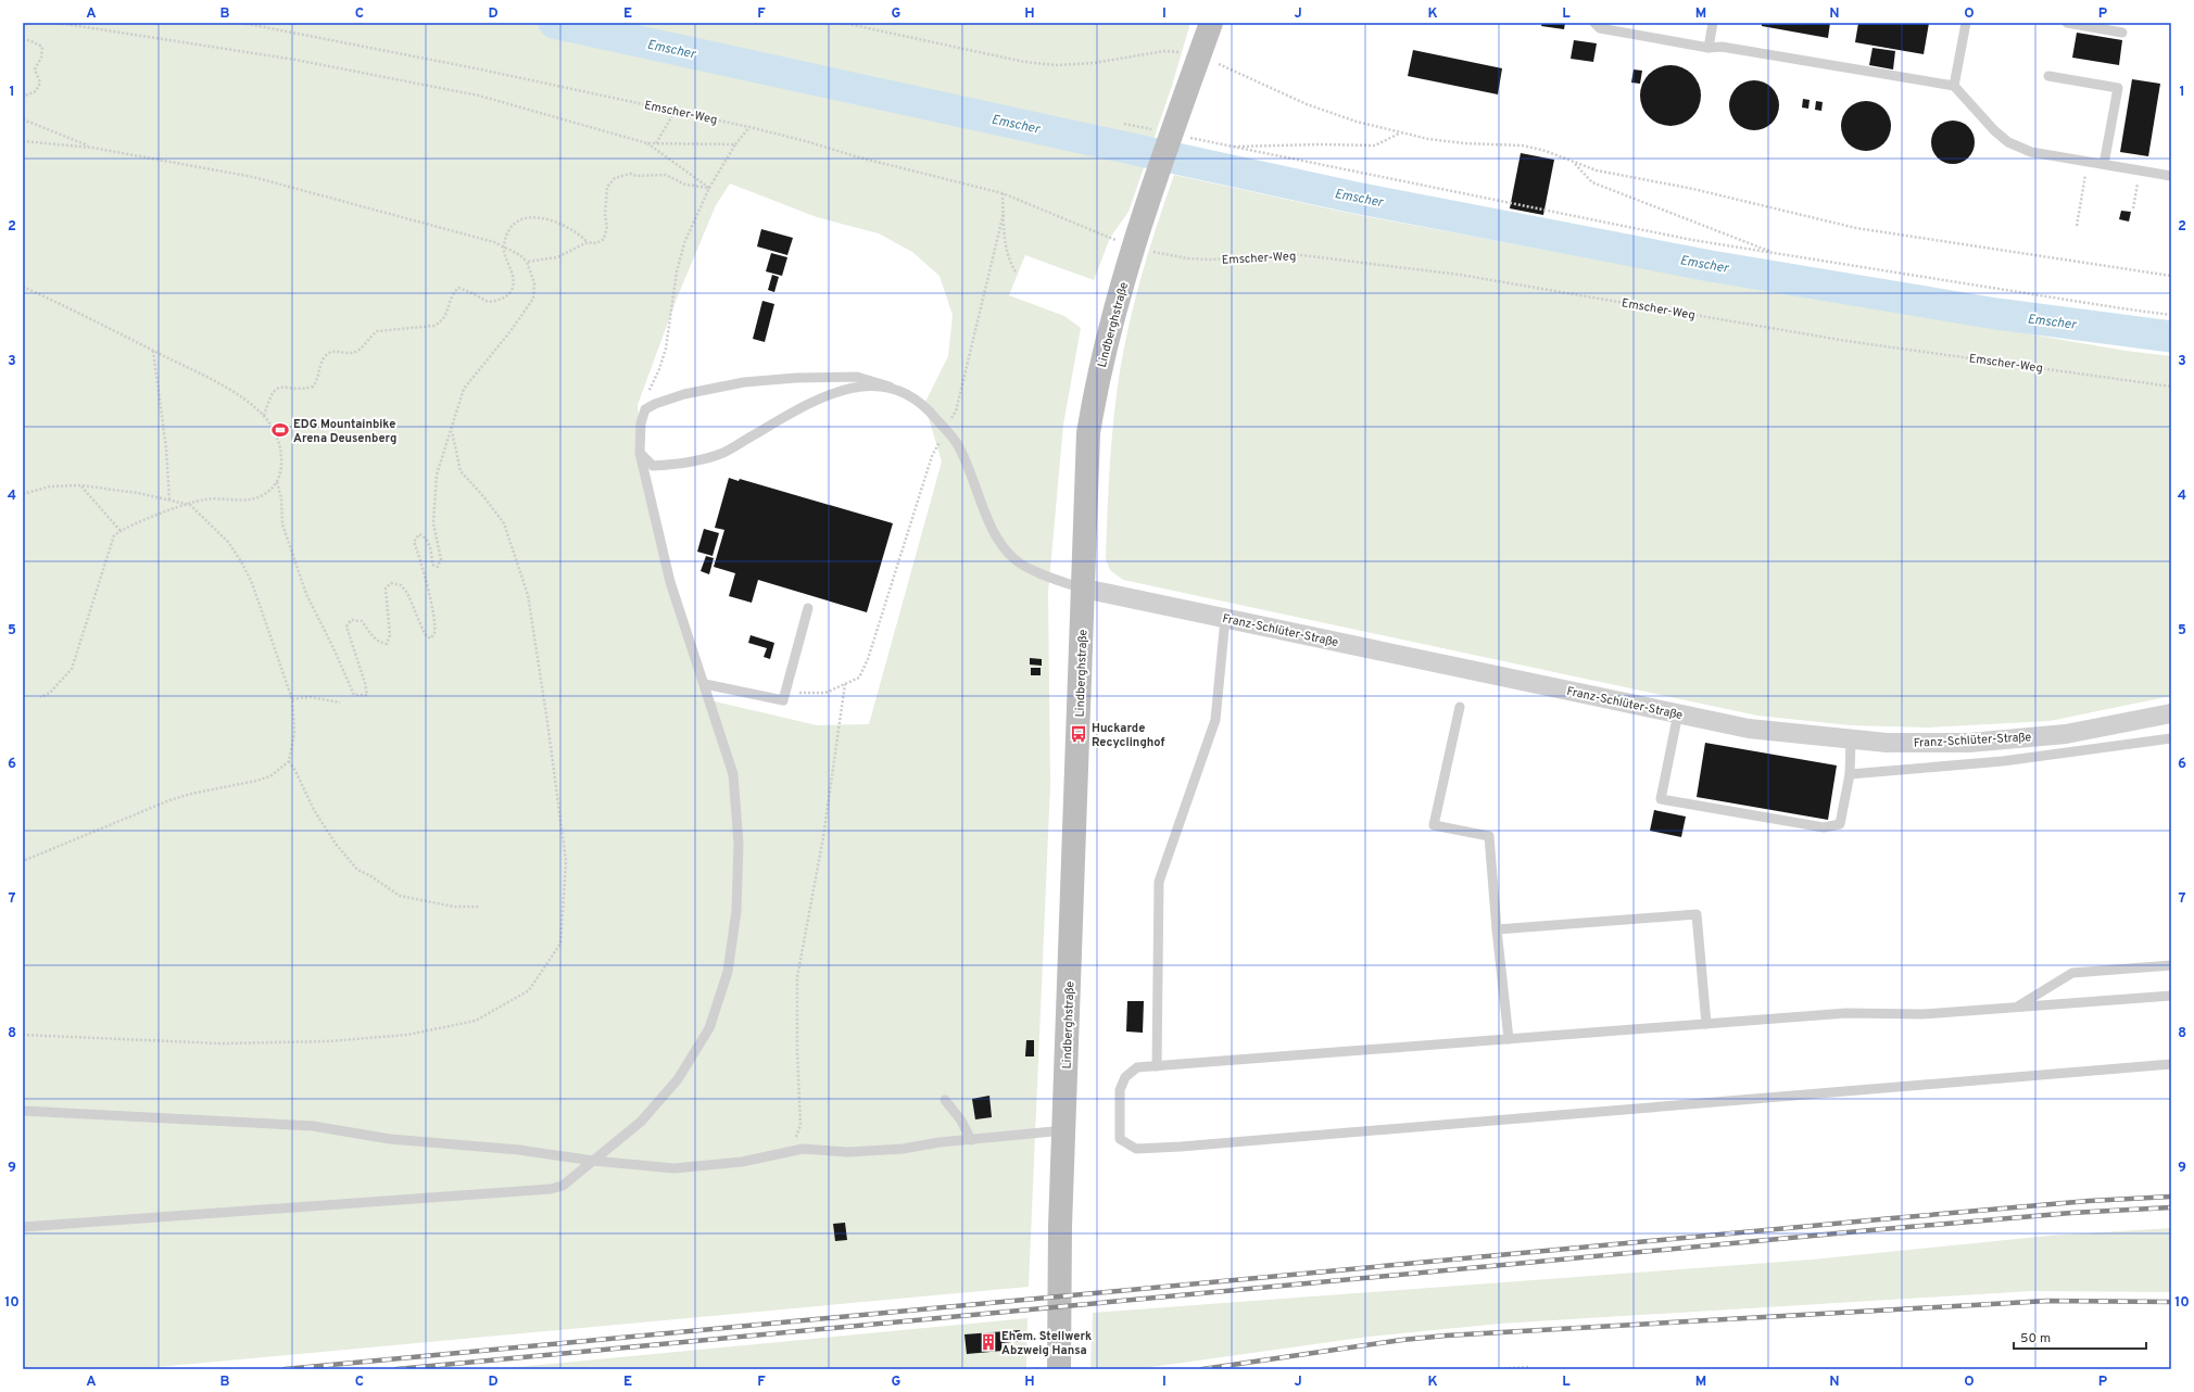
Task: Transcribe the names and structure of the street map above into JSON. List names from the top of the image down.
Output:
{
  "streets": {
    "main road": ["Lindberghstraße"],
    "street": ["Franz-Schlüter-Straße"],
    "path": ["Emscher-Weg"]
  },
  "crossings": [
    ["Lindberghstraße", "Franz-Schlüter-Straße"]
  ],
  "water": ["Emscher"],
  "places": {
    "sports": ["EDG Mountainbike Arena Deusenberg"],
    "bus stop": ["Huckarde Recyclinghof"],
    "building": ["Ehem. Stellwerk Abzweig Hansa"]
  },
  "scale_bar": "50 m",
  "grid": {
    "columns": [
      "A",
      "B",
      "C",
      "D",
      "E",
      "F",
      "G",
      "H",
      "I",
      "J",
      "K",
      "L",
      "M",
      "N",
      "O",
      "P"
    ],
    "rows": [
      "1",
      "2",
      "3",
      "4",
      "5",
      "6",
      "7",
      "8",
      "9",
      "10"
    ]
  }
}
